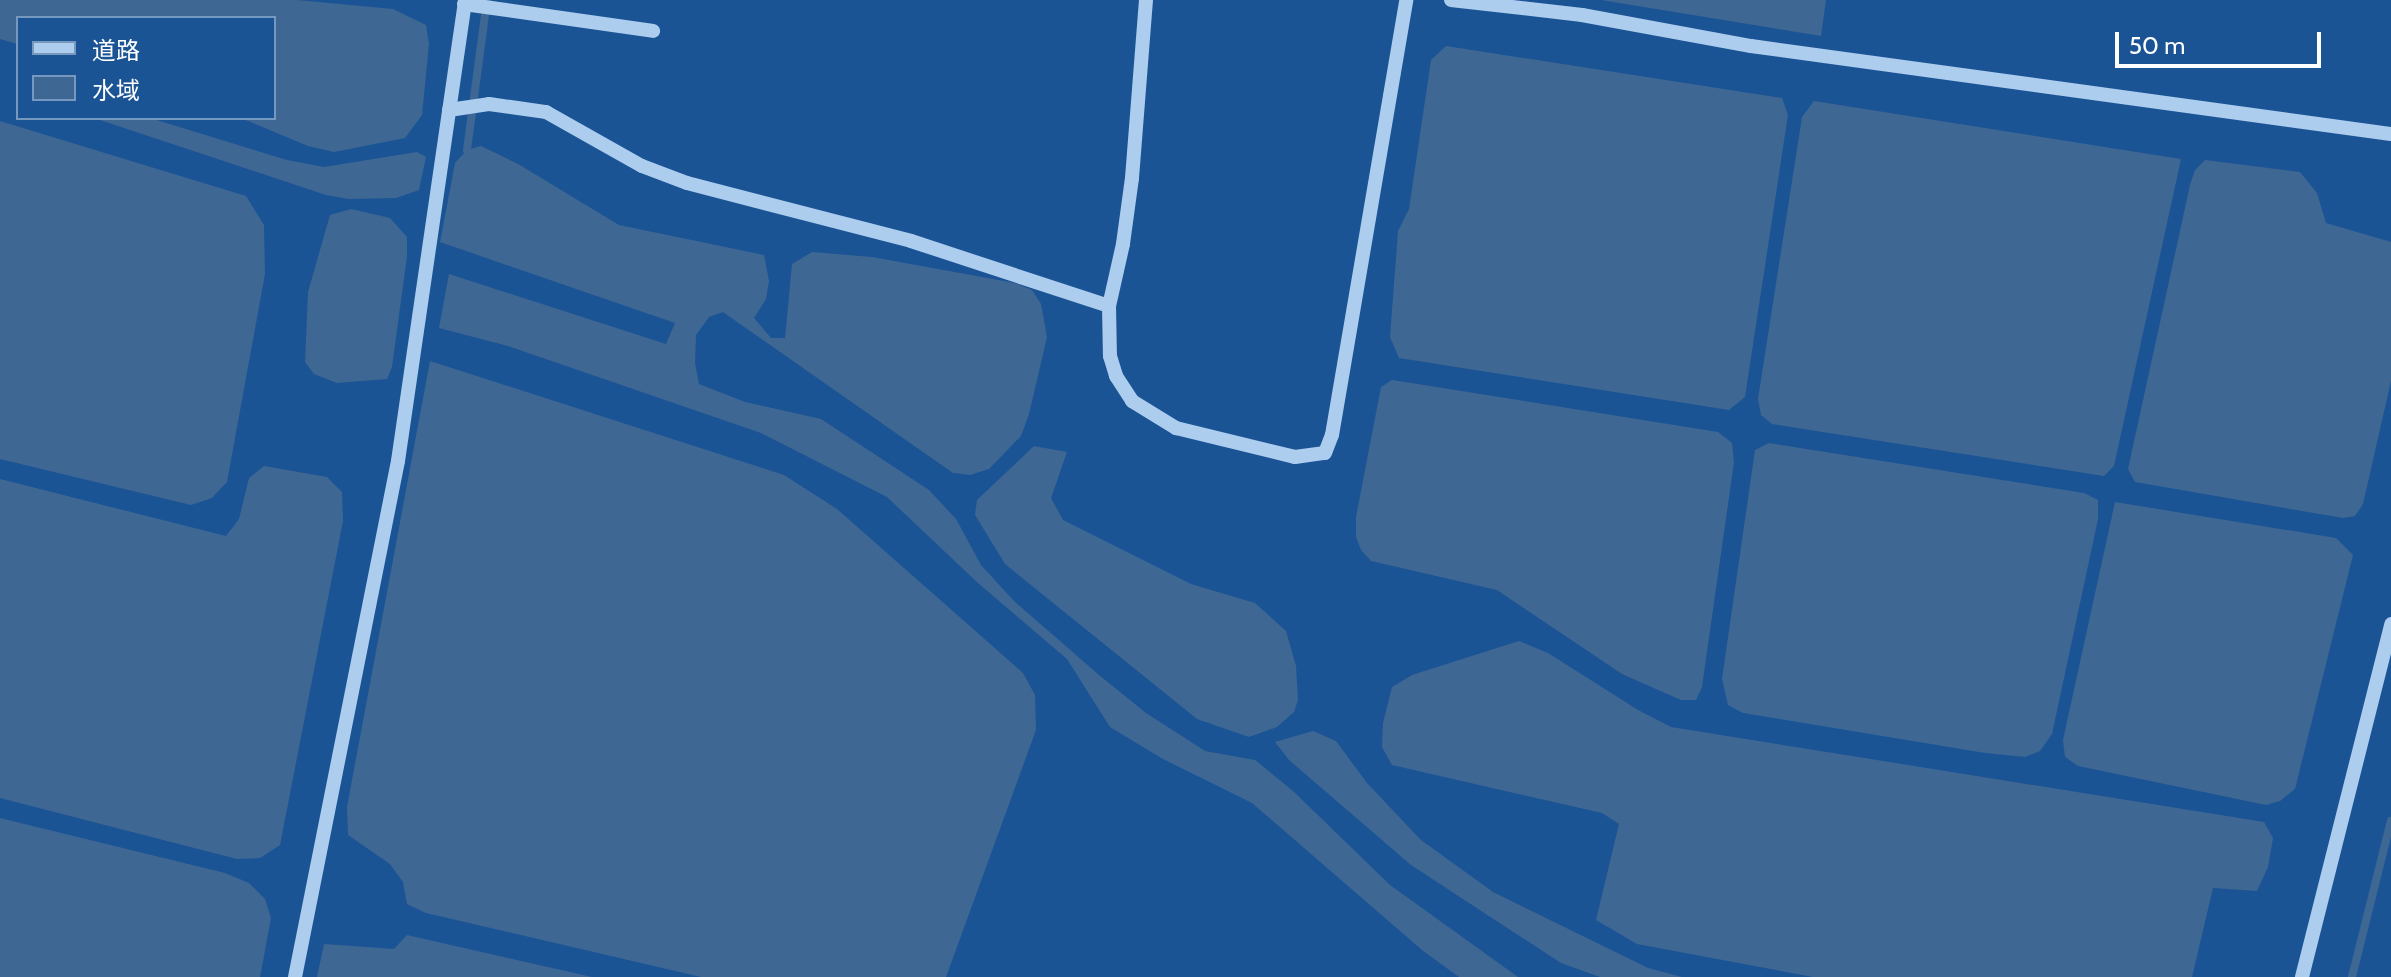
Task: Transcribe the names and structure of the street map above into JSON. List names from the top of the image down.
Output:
{
  "legend": ["道路", "水域"],
  "scale_bar": "50 m"
}
